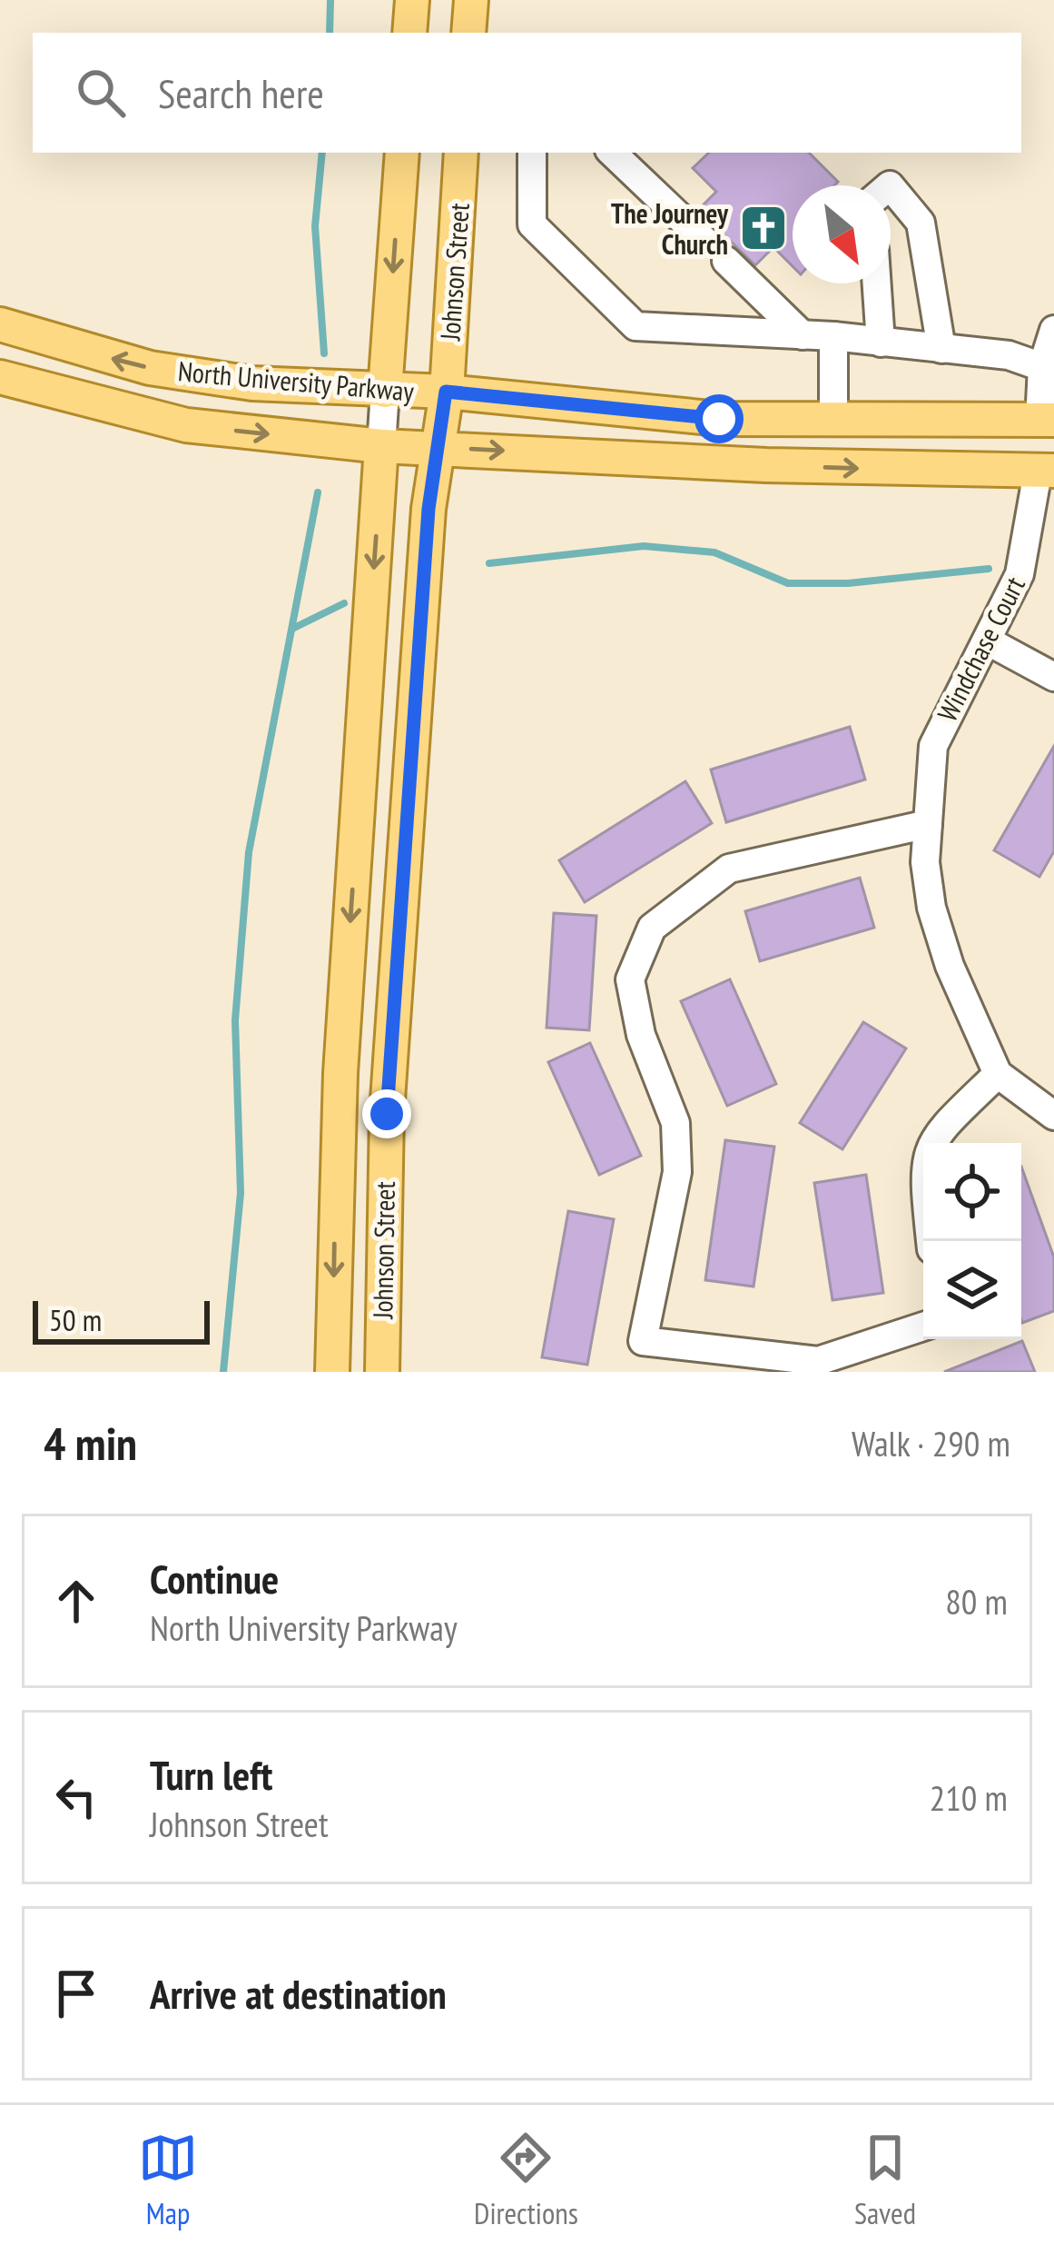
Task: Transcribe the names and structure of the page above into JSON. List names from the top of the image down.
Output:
{
  "streets": {
    "main road": ["Johnson Street", "North University Parkway"],
    "street": ["Windchase Court"]
  },
  "crossings": [
    ["Johnson Street", "North University Parkway"],
    ["North University Parkway", "Windchase Court"]
  ],
  "places": {
    "church": ["The Journey Church"]
  },
  "scale_bar": "50 m",
  "north": "bottom right",
  "page": {
    "search": "Search here",
    "scale": "50 m",
    "heading": ["4 min", "Walk · 290 m"],
    "list": [
      ["Continue", "North University Parkway", "80 m"],
      ["Turn left", "Johnson Street", "210 m"],
      "Arrive at destination"
    ],
    "nav": ["Map", "Directions", "Saved"]
  }
}
